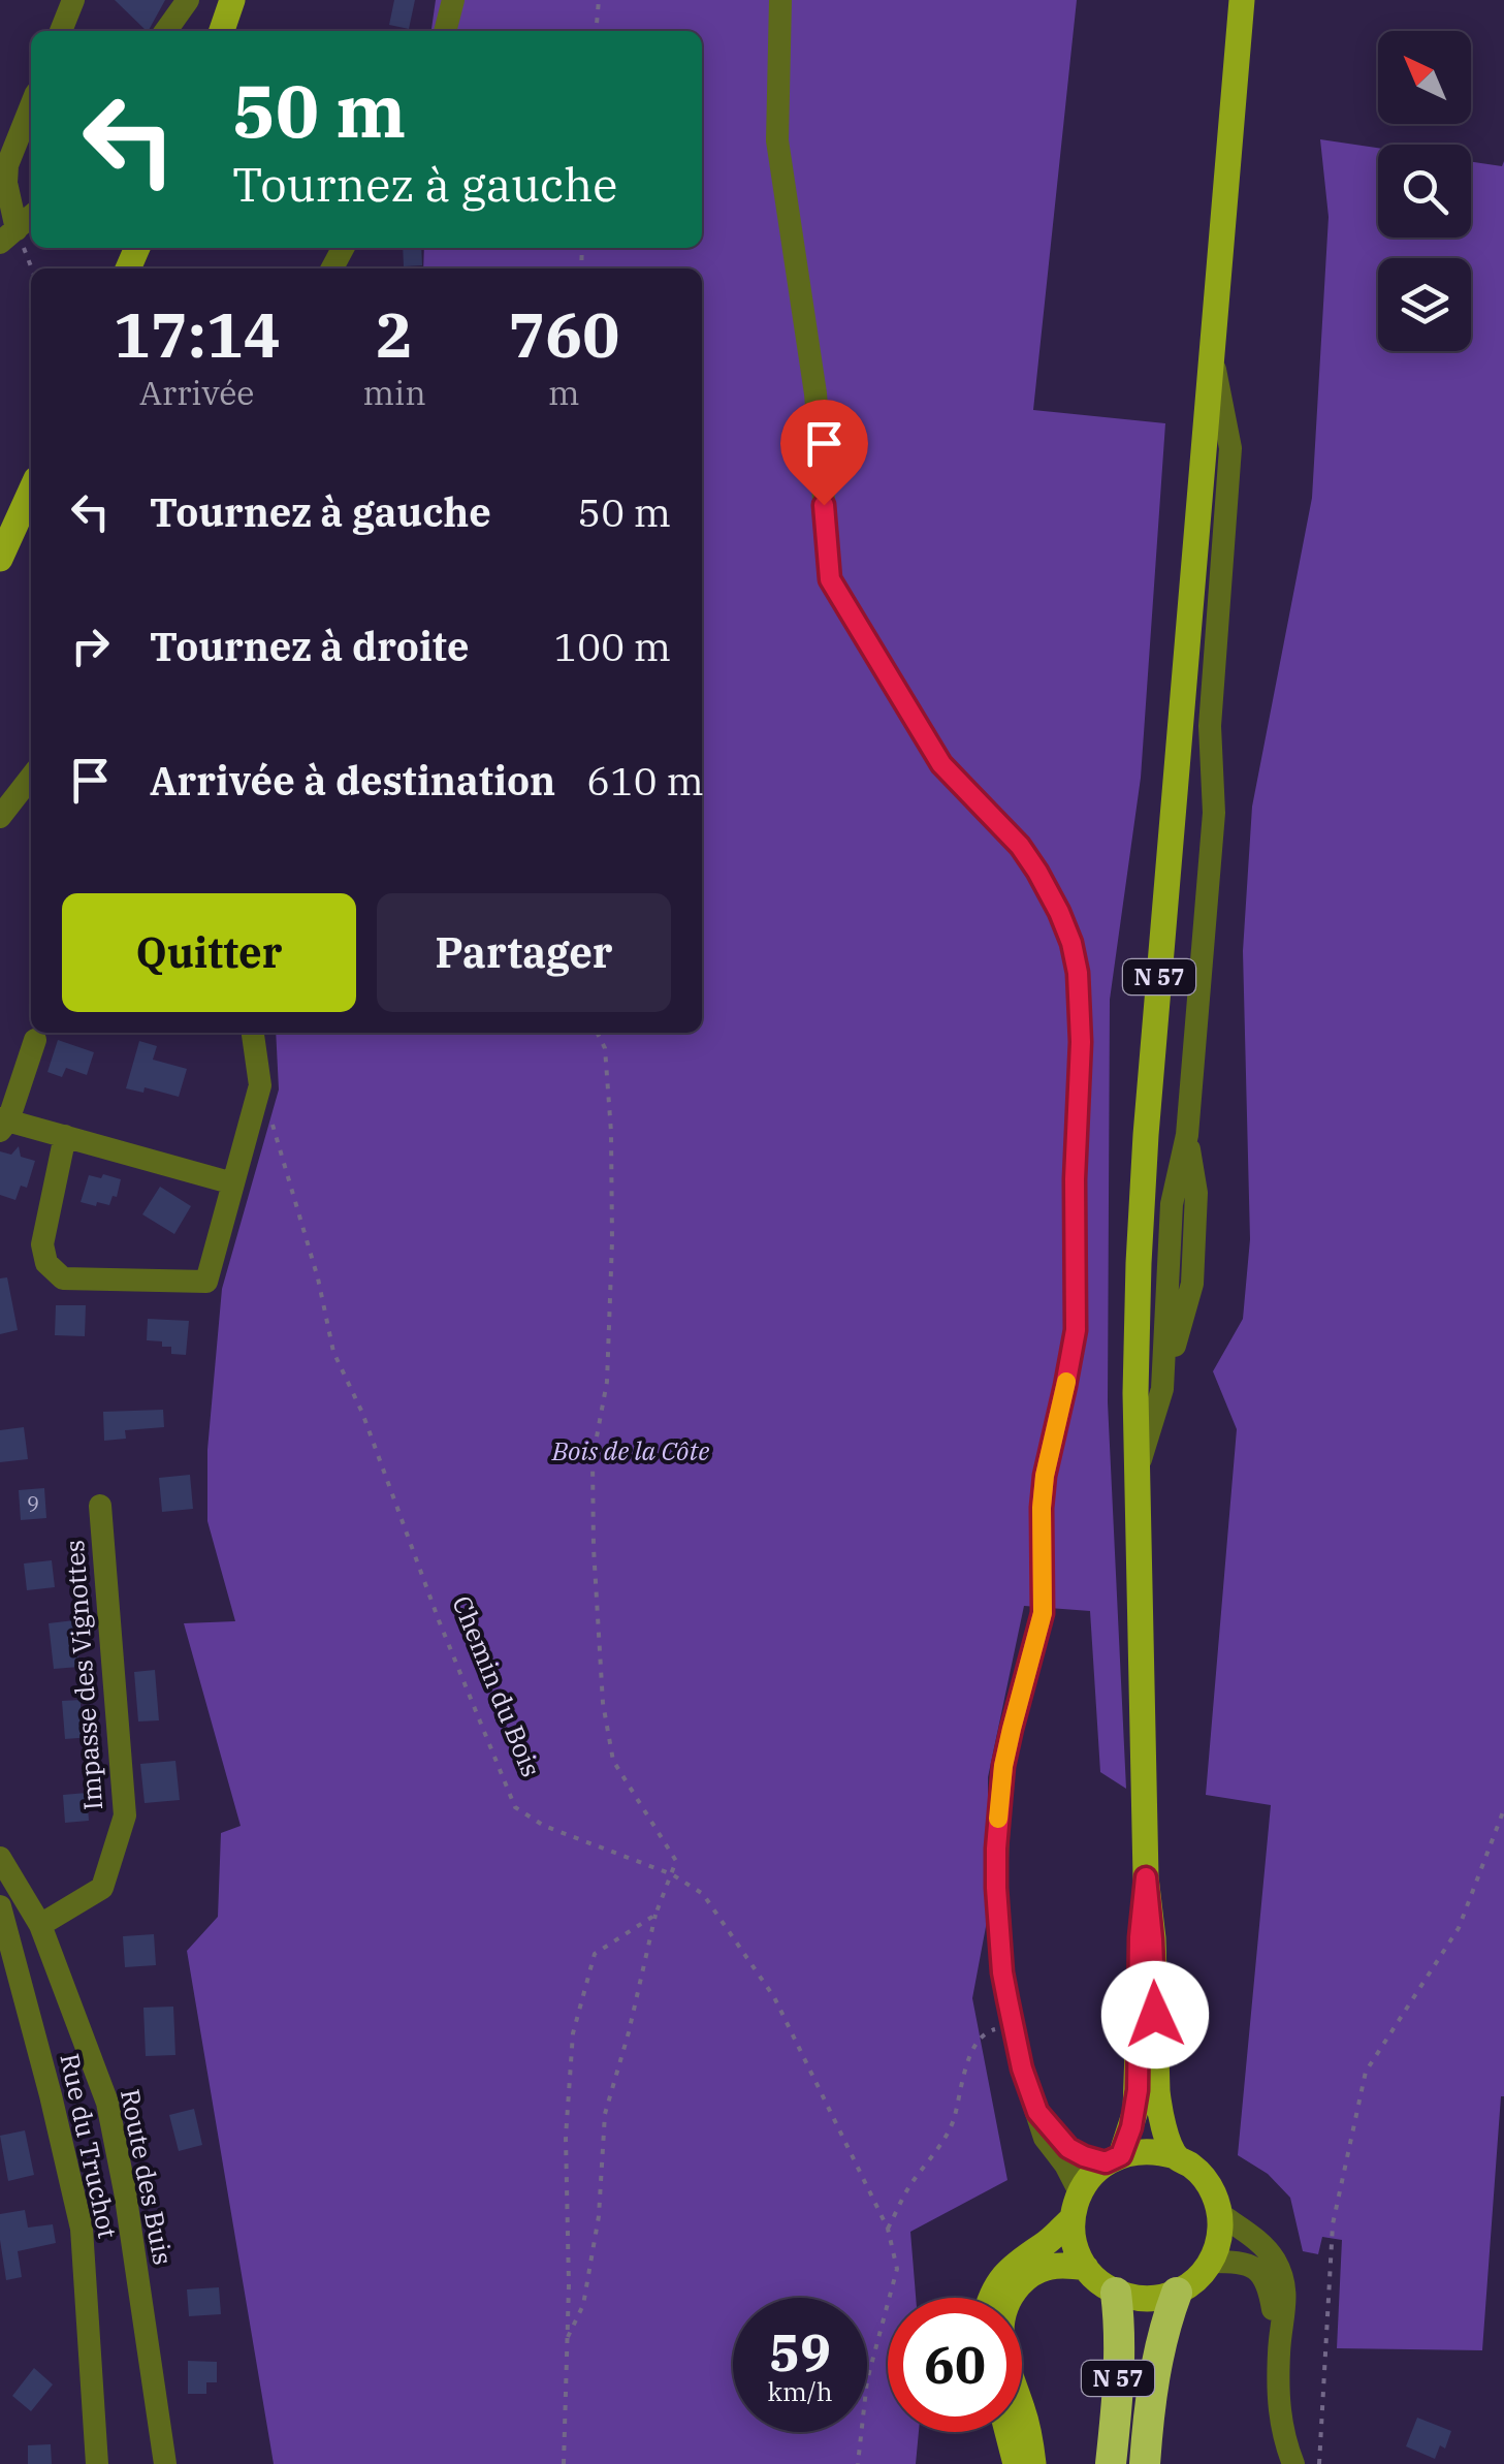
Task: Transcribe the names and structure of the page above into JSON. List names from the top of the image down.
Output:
{
  "streets": {
    "highway": ["N 57"],
    "street": ["Impasse des Vignottes", "Rue du Truchot", "Route des Buis"],
    "path": ["Chemin du Bois"]
  },
  "crossings": [
    ["Impasse des Vignottes", "Route des Buis"]
  ],
  "parks": ["Bois de la Côte"],
  "house_numbers": ["9"],
  "north": "top left",
  "page": {
    "turn": ["50 m", "Tournez à gauche"],
    "eta": [
      "17:14",
      "Arrivée",
      "2",
      "min",
      "760",
      "m"
    ],
    "list": [
      {
        "name": "Tournez à gauche",
        "value": "50 m"
      },
      {
        "name": "Tournez à droite",
        "value": "100 m"
      },
      {
        "name": "Arrivée à destination",
        "value": "610 m"
      }
    ],
    "buttons": ["Quitter", "Partager"],
    "speed": "59 km/h",
    "limit": "60"
  }
}
